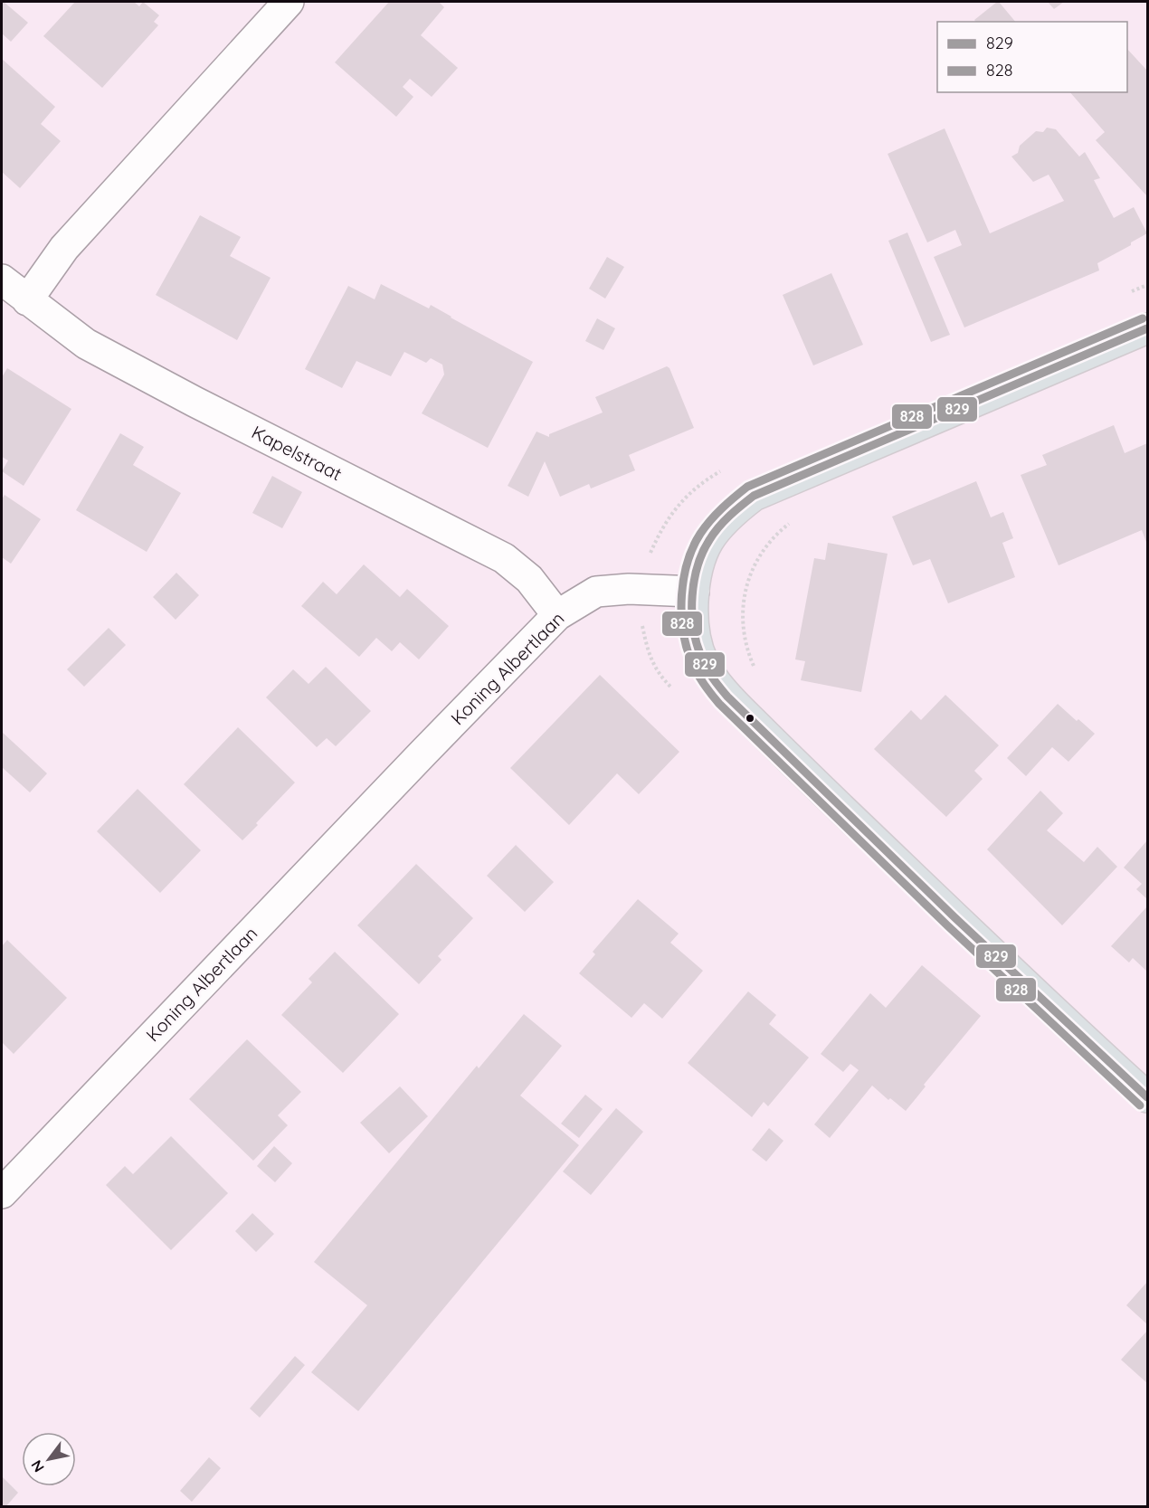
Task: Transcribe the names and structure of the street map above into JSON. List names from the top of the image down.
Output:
{
  "streets": {
    "street": ["Kapelstraat", "Koning Albertlaan"]
  },
  "crossings": [
    ["Kapelstraat", "Koning Albertlaan"]
  ],
  "lines": ["transit line 828", "transit line 829"],
  "legend": ["829", "828"],
  "north": "bottom left"
}
